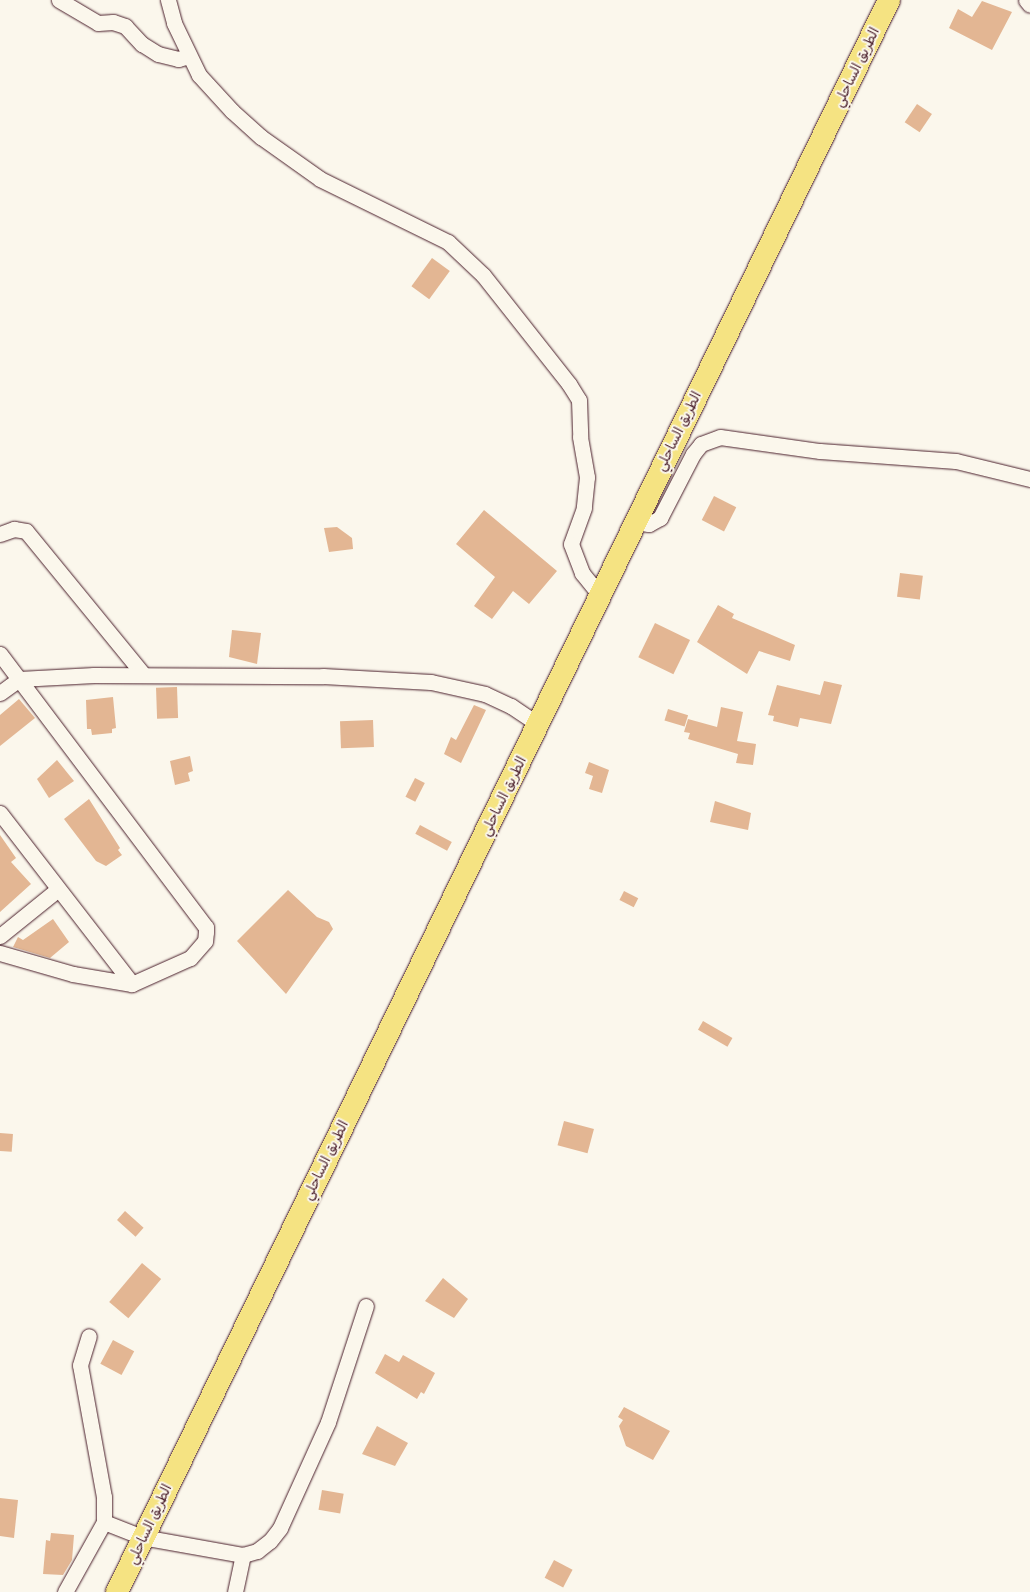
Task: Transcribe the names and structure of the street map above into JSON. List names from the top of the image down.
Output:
{
  "streets": {
    "highway": ["الطريق الساحلي"]
  }
}
